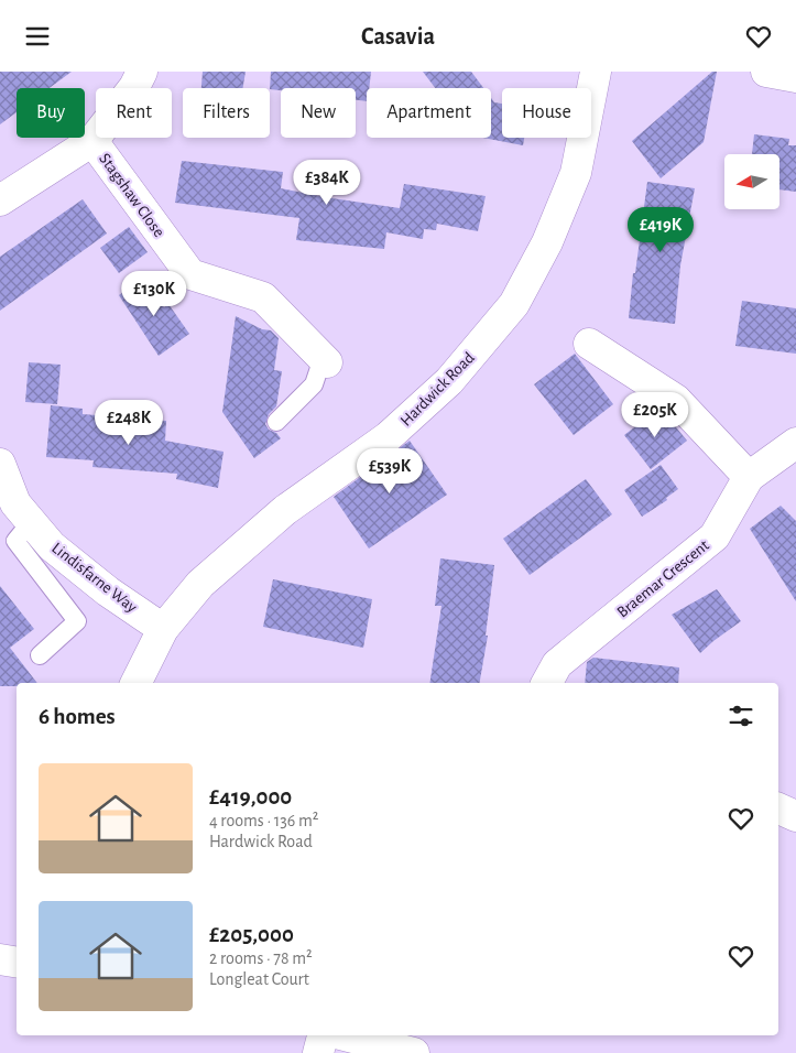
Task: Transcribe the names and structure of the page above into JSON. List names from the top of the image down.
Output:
{
  "streets": {
    "street": [
      "Stagshaw Close",
      "Hardwick Road",
      "Lindisfarne Way",
      "Braemar Crescent"
    ]
  },
  "crossings": [
    ["Hardwick Road", "Lindisfarne Way"]
  ],
  "north": "left",
  "page": {
    "header": "Casavia",
    "chip": [
      "Buy",
      "Rent",
      "Filters",
      "New",
      "Apartment",
      "House"
    ],
    "price": [
      "£384K",
      "£419K",
      "£130K",
      "£205K",
      "£248K",
      "£539K"
    ],
    "heading": "6 homes",
    "list": [
      {
        "name": "£419,000",
        "note": "4 rooms · 136 m² · Hardwick Road"
      },
      {
        "name": "£205,000",
        "note": "2 rooms · 78 m² · Longleat Court"
      }
    ]
  }
}
